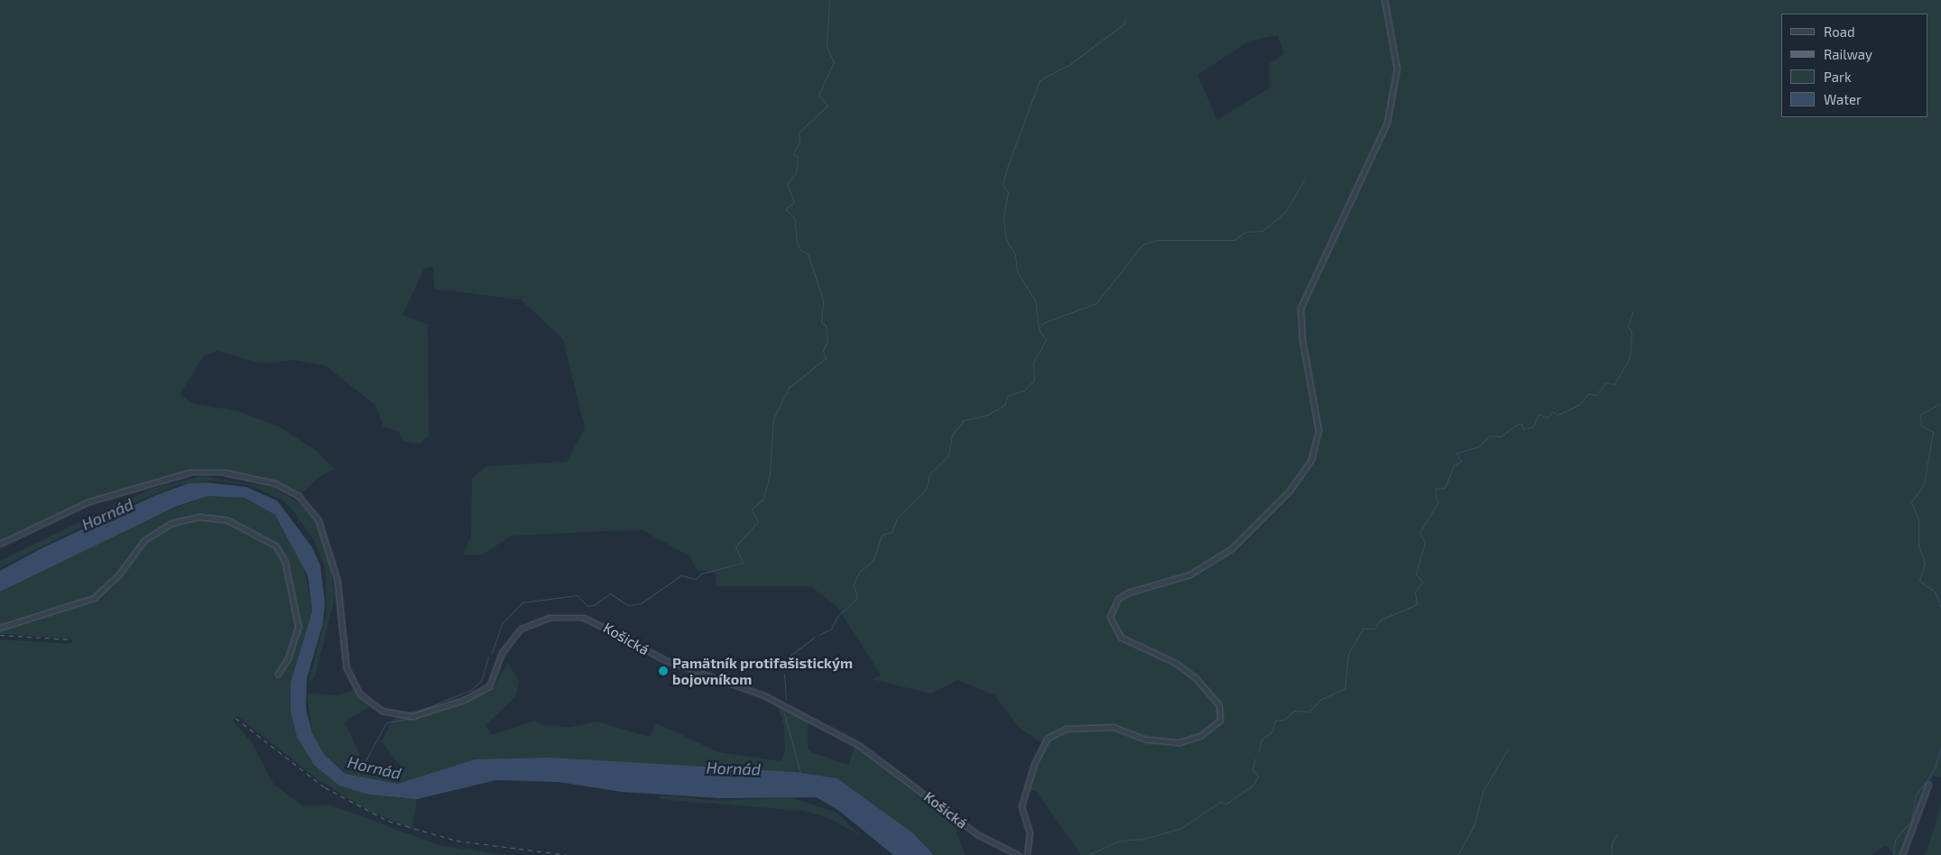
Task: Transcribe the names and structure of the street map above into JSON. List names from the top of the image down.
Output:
{
  "streets": {
    "street": ["Košická"]
  },
  "water": ["Hornád"],
  "places": ["Pamätník protifašistickým bojovníkom"],
  "legend": [
    "Road",
    "Railway",
    "Park",
    "Water"
  ]
}
